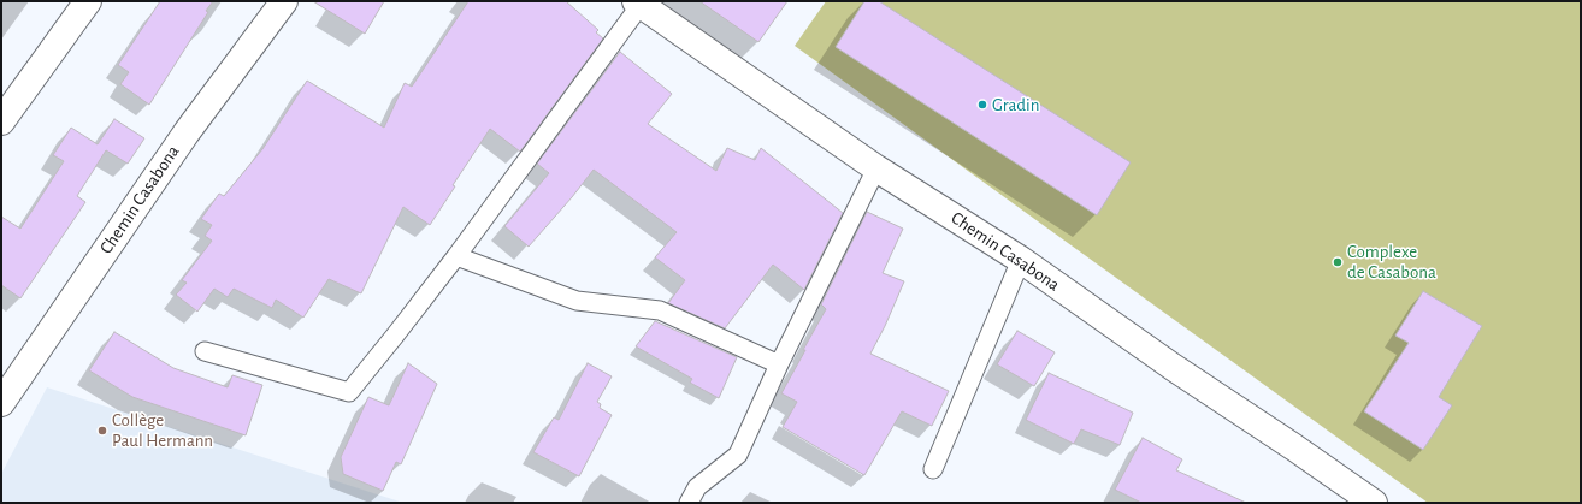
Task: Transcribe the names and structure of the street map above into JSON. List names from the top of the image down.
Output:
{
  "streets": {
    "street": ["Chemin Casabona"]
  },
  "places": ["Gradin", "Complexe de Casabona", "Collège Paul Hermann"]
}
